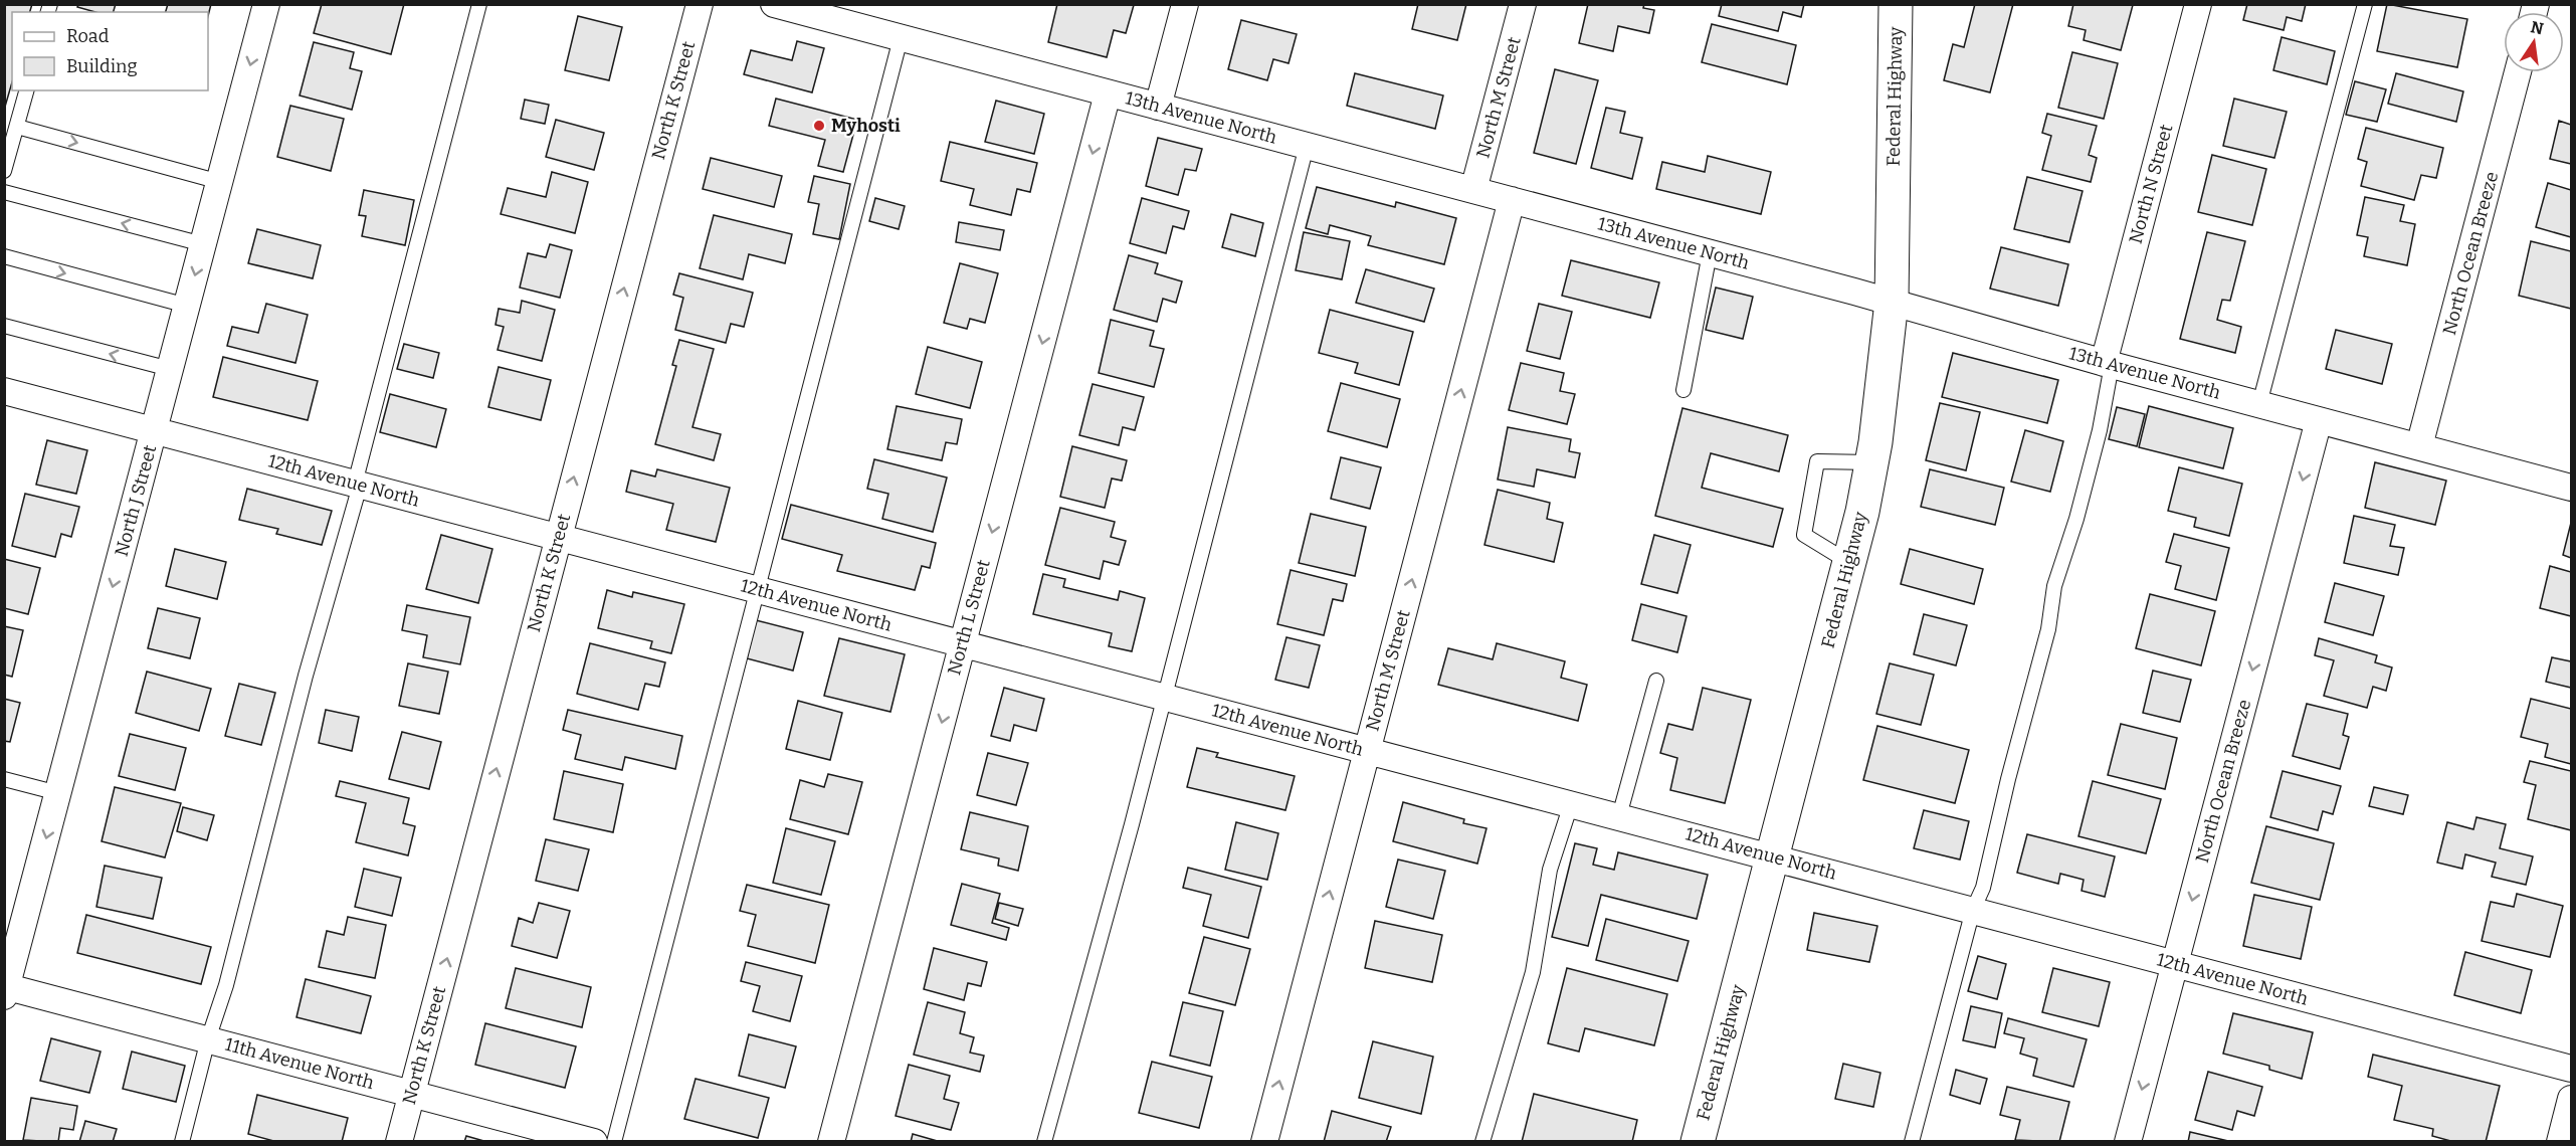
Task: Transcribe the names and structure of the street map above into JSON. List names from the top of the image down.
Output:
{
  "streets": {
    "main road": ["Federal Highway"],
    "street": [
      "North M Street",
      "North K Street",
      "13th Avenue North",
      "North N Street",
      "North Ocean Breeze",
      "12th Avenue North",
      "North J Street",
      "North L Street",
      "11th Avenue North"
    ]
  },
  "crossings": [
    ["Federal Highway", "13th Avenue North"],
    ["Federal Highway", "12th Avenue North"],
    ["North M Street", "13th Avenue North"],
    ["North M Street", "12th Avenue North"],
    ["North K Street", "12th Avenue North"],
    ["North K Street", "11th Avenue North"],
    ["13th Avenue North", "North N Street"],
    ["13th Avenue North", "North Ocean Breeze"],
    ["13th Avenue North", "North L Street"],
    ["North Ocean Breeze", "12th Avenue North"],
    ["12th Avenue North", "North J Street"],
    ["12th Avenue North", "North L Street"],
    ["North J Street", "11th Avenue North"]
  ],
  "one_way": [
    "North M Street",
    "North K Street",
    "North Ocean Breeze",
    "North J Street",
    "North L Street"
  ],
  "places": ["Myhosti"],
  "legend": ["Road", "Building"],
  "north": "top"
}
